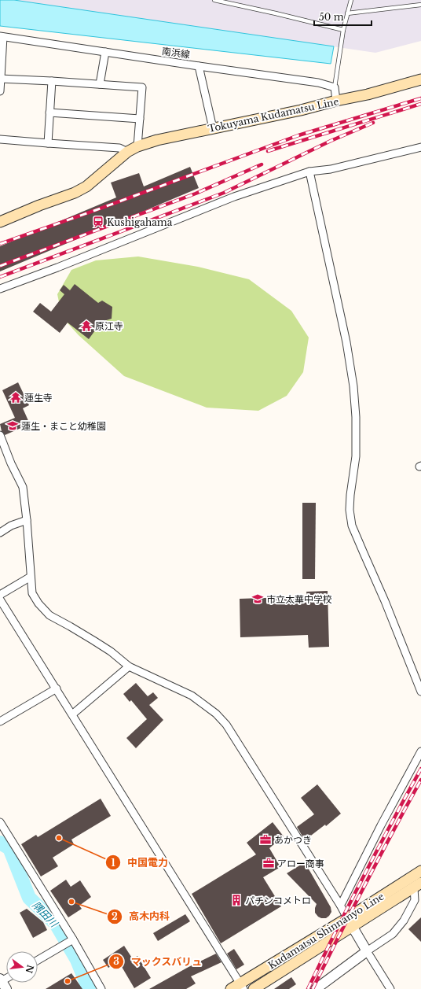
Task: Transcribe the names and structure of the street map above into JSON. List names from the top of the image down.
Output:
{
  "streets": {
    "main road": ["Tokuyama Kudamatsu Line", "Kudamatsu Shinnanyo Line"],
    "street": ["南浜線"]
  },
  "water": ["隅田川"],
  "places": {
    "station": ["Kushigahama"],
    "temple": ["原江寺", "蓮生寺"],
    "school or university": ["蓮生・まこと幼稚園", "市立太華中学校"],
    "other": ["中国電力", "高木内科", "マックスバリュ"],
    "office": ["あかつき", "アロー商事"],
    "building": ["パチンコメトロ"]
  },
  "scale_bar": "50 m",
  "north": "right"
}
